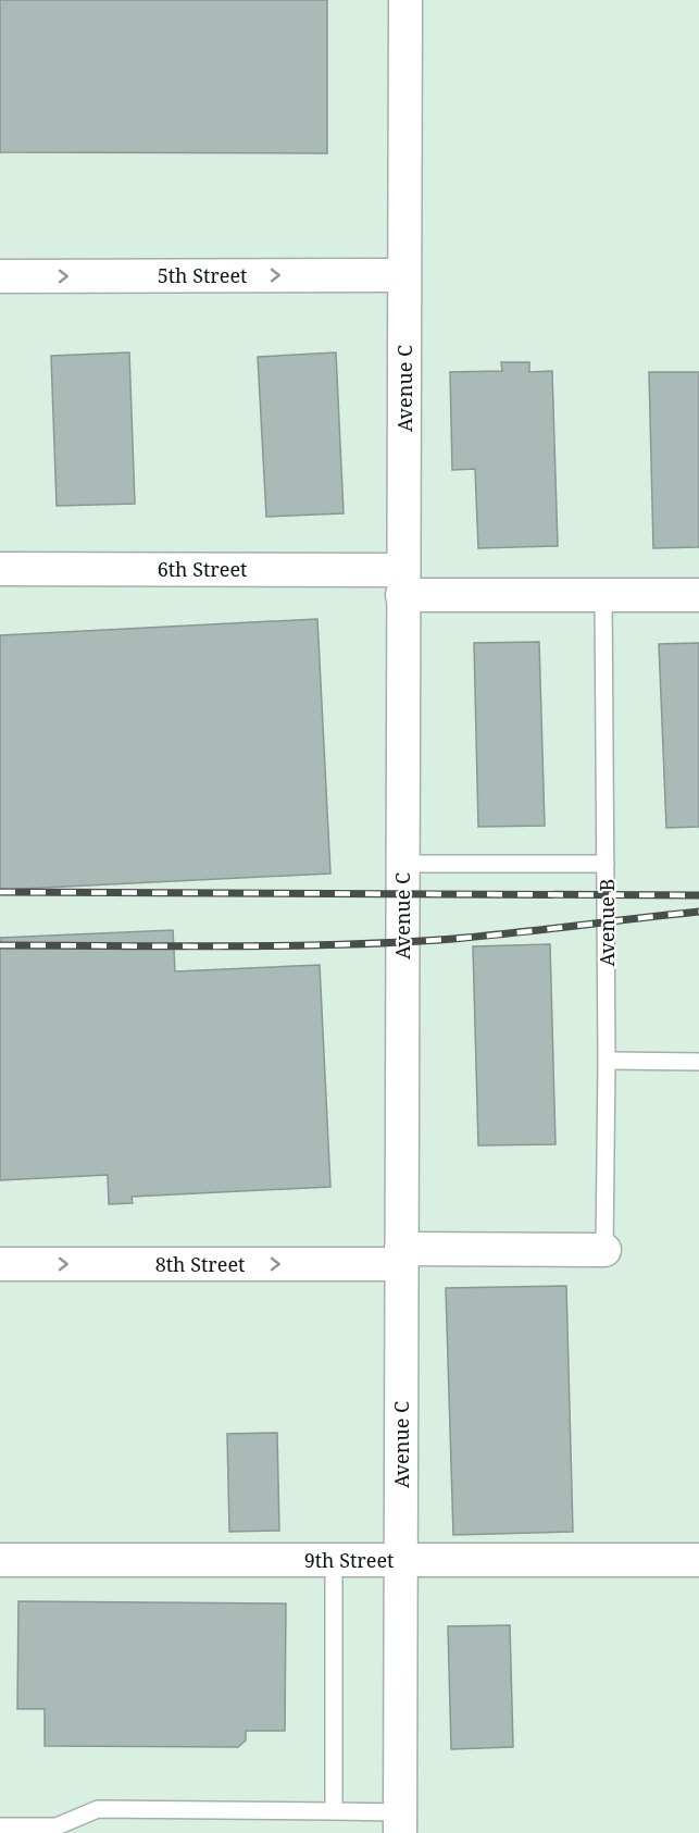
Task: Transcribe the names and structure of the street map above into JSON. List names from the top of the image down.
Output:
{
  "streets": {
    "street": [
      "5th Street",
      "Avenue C",
      "6th Street",
      "8th Street",
      "9th Street"
    ],
    "lane": ["Avenue B"]
  },
  "crossings": [
    ["5th Street", "Avenue C"],
    ["Avenue C", "6th Street"],
    ["Avenue C", "8th Street"],
    ["Avenue C", "9th Street"],
    ["6th Street", "Avenue B"],
    ["Avenue B", "8th Street"]
  ],
  "one_way": ["5th Street", "8th Street"]
}
